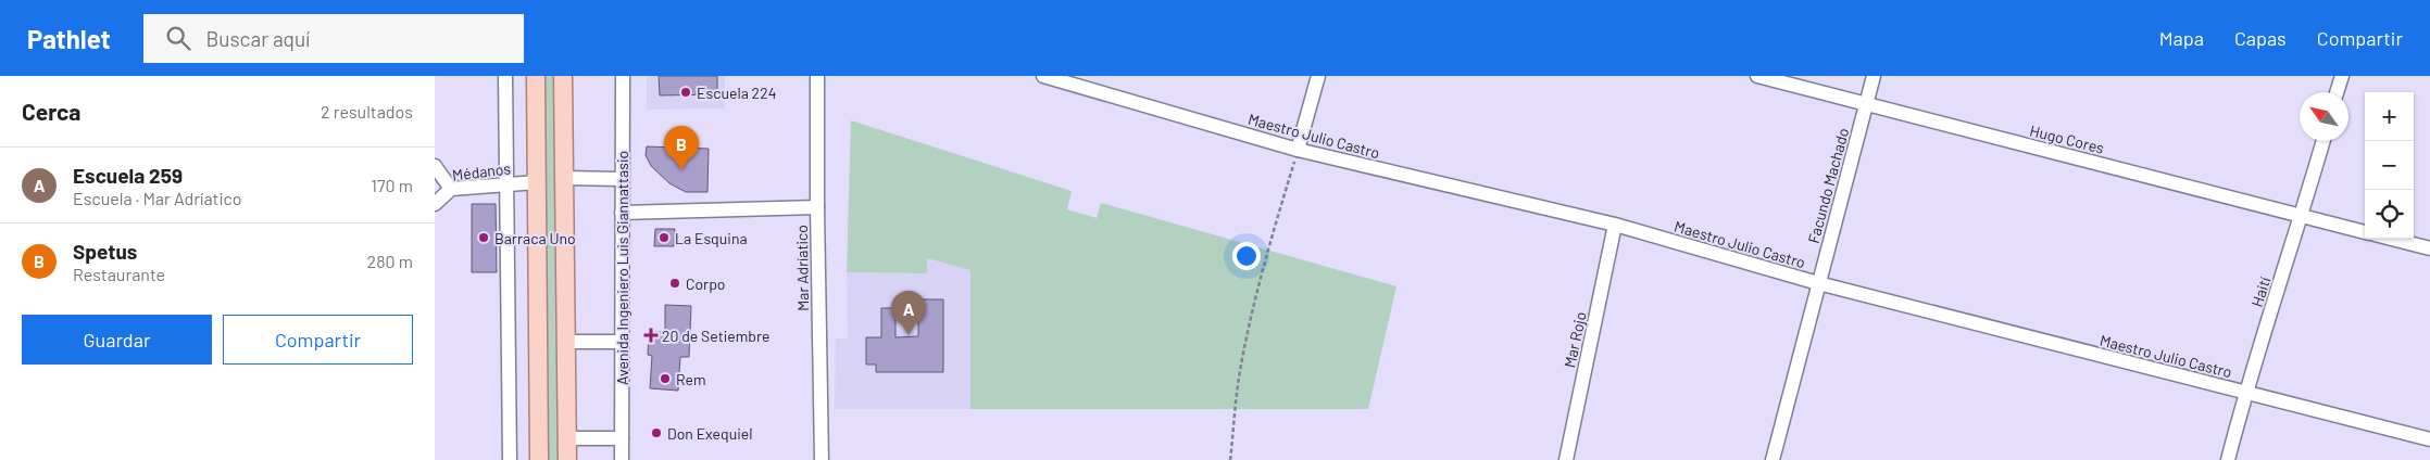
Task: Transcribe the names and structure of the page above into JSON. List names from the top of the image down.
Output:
{
  "streets": {
    "street": [
      "Maestro Julio Castro",
      "Hugo Cores",
      "Médanos",
      "Facundo Machado",
      "Avenida Ingeniero Luis Giannattasio",
      "Mar Adríatico",
      "Haití",
      "Mar Rojo"
    ]
  },
  "crossings": [
    ["Maestro Julio Castro", "Facundo Machado"],
    ["Maestro Julio Castro", "Haití"],
    ["Maestro Julio Castro", "Mar Rojo"],
    ["Hugo Cores", "Facundo Machado"],
    ["Hugo Cores", "Haití"]
  ],
  "places": {
    "other": [
      "Escuela 224",
      "Barraca Uno",
      "La Esquina",
      "Corpo",
      "Rem",
      "Don Exequiel"
    ],
    "health": ["20 de Setiembre"]
  },
  "north": "top left",
  "page": {
    "header": "Pathlet",
    "search": "Buscar aquí",
    "nav": ["Mapa", "Capas", "Compartir"],
    "heading": ["Cerca", "2 resultados"],
    "map_buttons": ["+", "−"],
    "pins": ["B", "A"],
    "list": [
      {
        "mark": "A",
        "name": "Escuela 259",
        "note": "Escuela · Mar Adríatico",
        "value": "170 m"
      },
      {
        "mark": "B",
        "name": "Spetus",
        "note": "Restaurante",
        "value": "280 m"
      }
    ],
    "buttons": ["Guardar", "Compartir"]
  }
}
